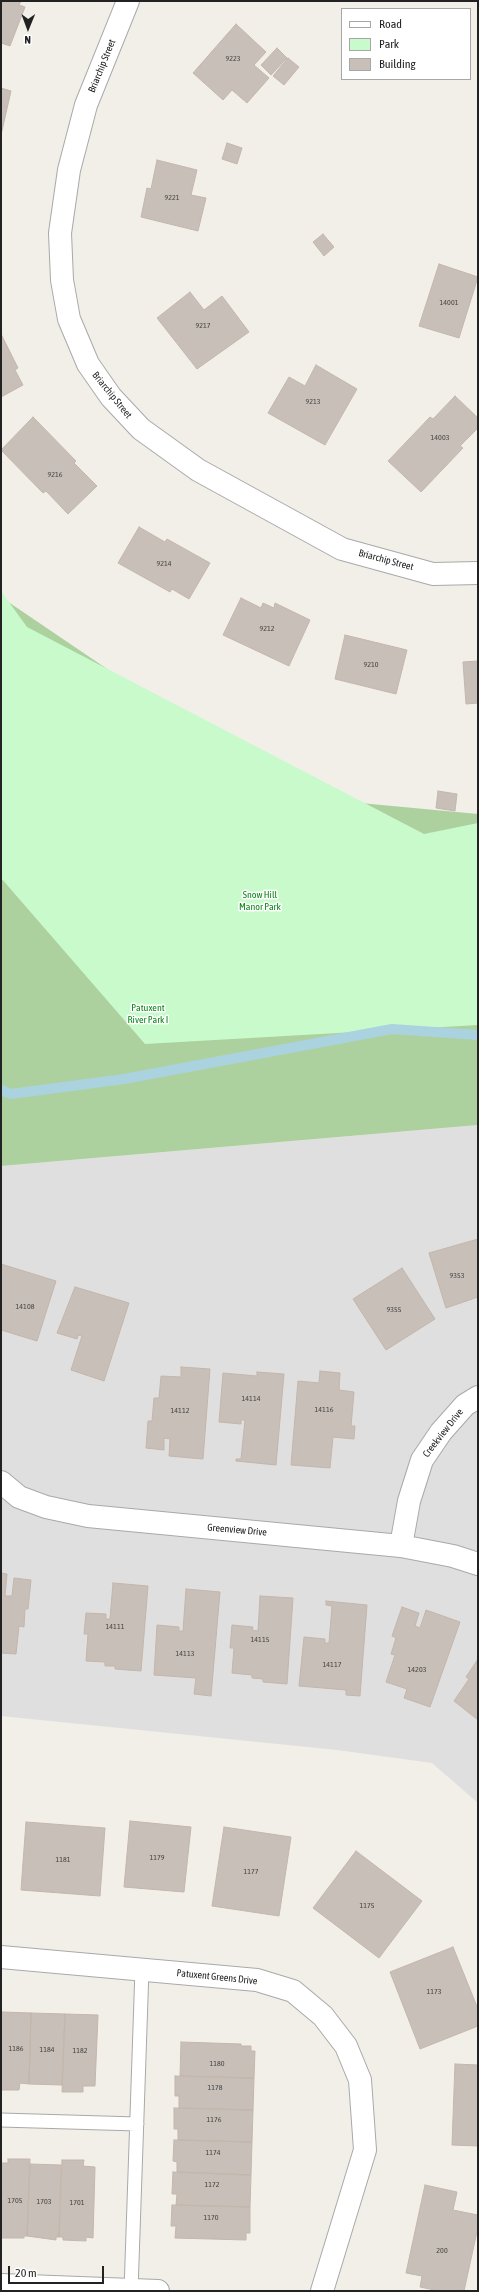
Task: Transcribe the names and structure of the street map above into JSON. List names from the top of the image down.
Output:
{
  "streets": {
    "street": [
      "Briarchip Street",
      "Creekview Drive",
      "Greenview Drive",
      "Patuxent Greens Drive"
    ]
  },
  "crossings": [
    ["Creekview Drive", "Greenview Drive"]
  ],
  "parks": ["Snow Hill Manor Park", "Patuxent River Park I"],
  "house_numbers": [
    "9223",
    "9221",
    "14001",
    "9217",
    "9213",
    "14003",
    "9216",
    "9214",
    "9212",
    "9210",
    "9353",
    "14108",
    "9355",
    "14114",
    "14116",
    "14112",
    "14111",
    "14115",
    "14113",
    "14117",
    "14203",
    "1179",
    "1181",
    "1177",
    "1175",
    "1173",
    "1186",
    "1184",
    "1182",
    "1180",
    "1178",
    "1176",
    "1174",
    "1172",
    "1705",
    "1703",
    "1701",
    "1170",
    "200"
  ],
  "legend": ["Road", "Park", "Building"],
  "scale_bar": "20 m",
  "north": "bottom"
}
